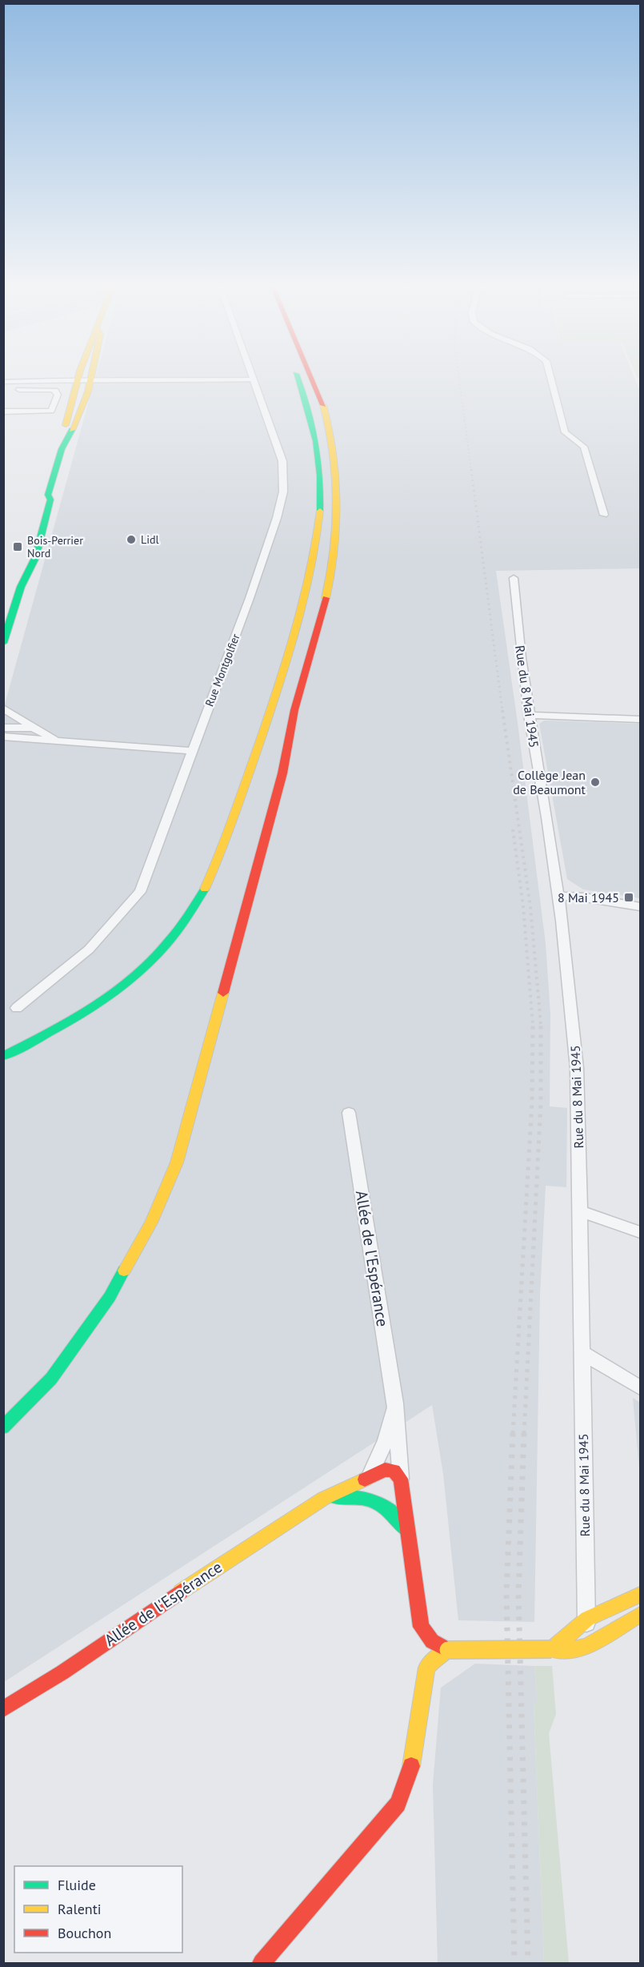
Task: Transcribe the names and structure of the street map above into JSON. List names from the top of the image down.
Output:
{
  "streets": {
    "main road": ["Allée de l'Espérance"],
    "street": ["Rue Montgolfier", "Rue du 8 Mai 1945"]
  },
  "places": {
    "other": ["Lidl", "Collège Jean de Beaumont"],
    "transit": ["Bois-Perrier Nord", "8 Mai 1945"]
  },
  "legend": ["Fluide", "Ralenti", "Bouchon"]
}
